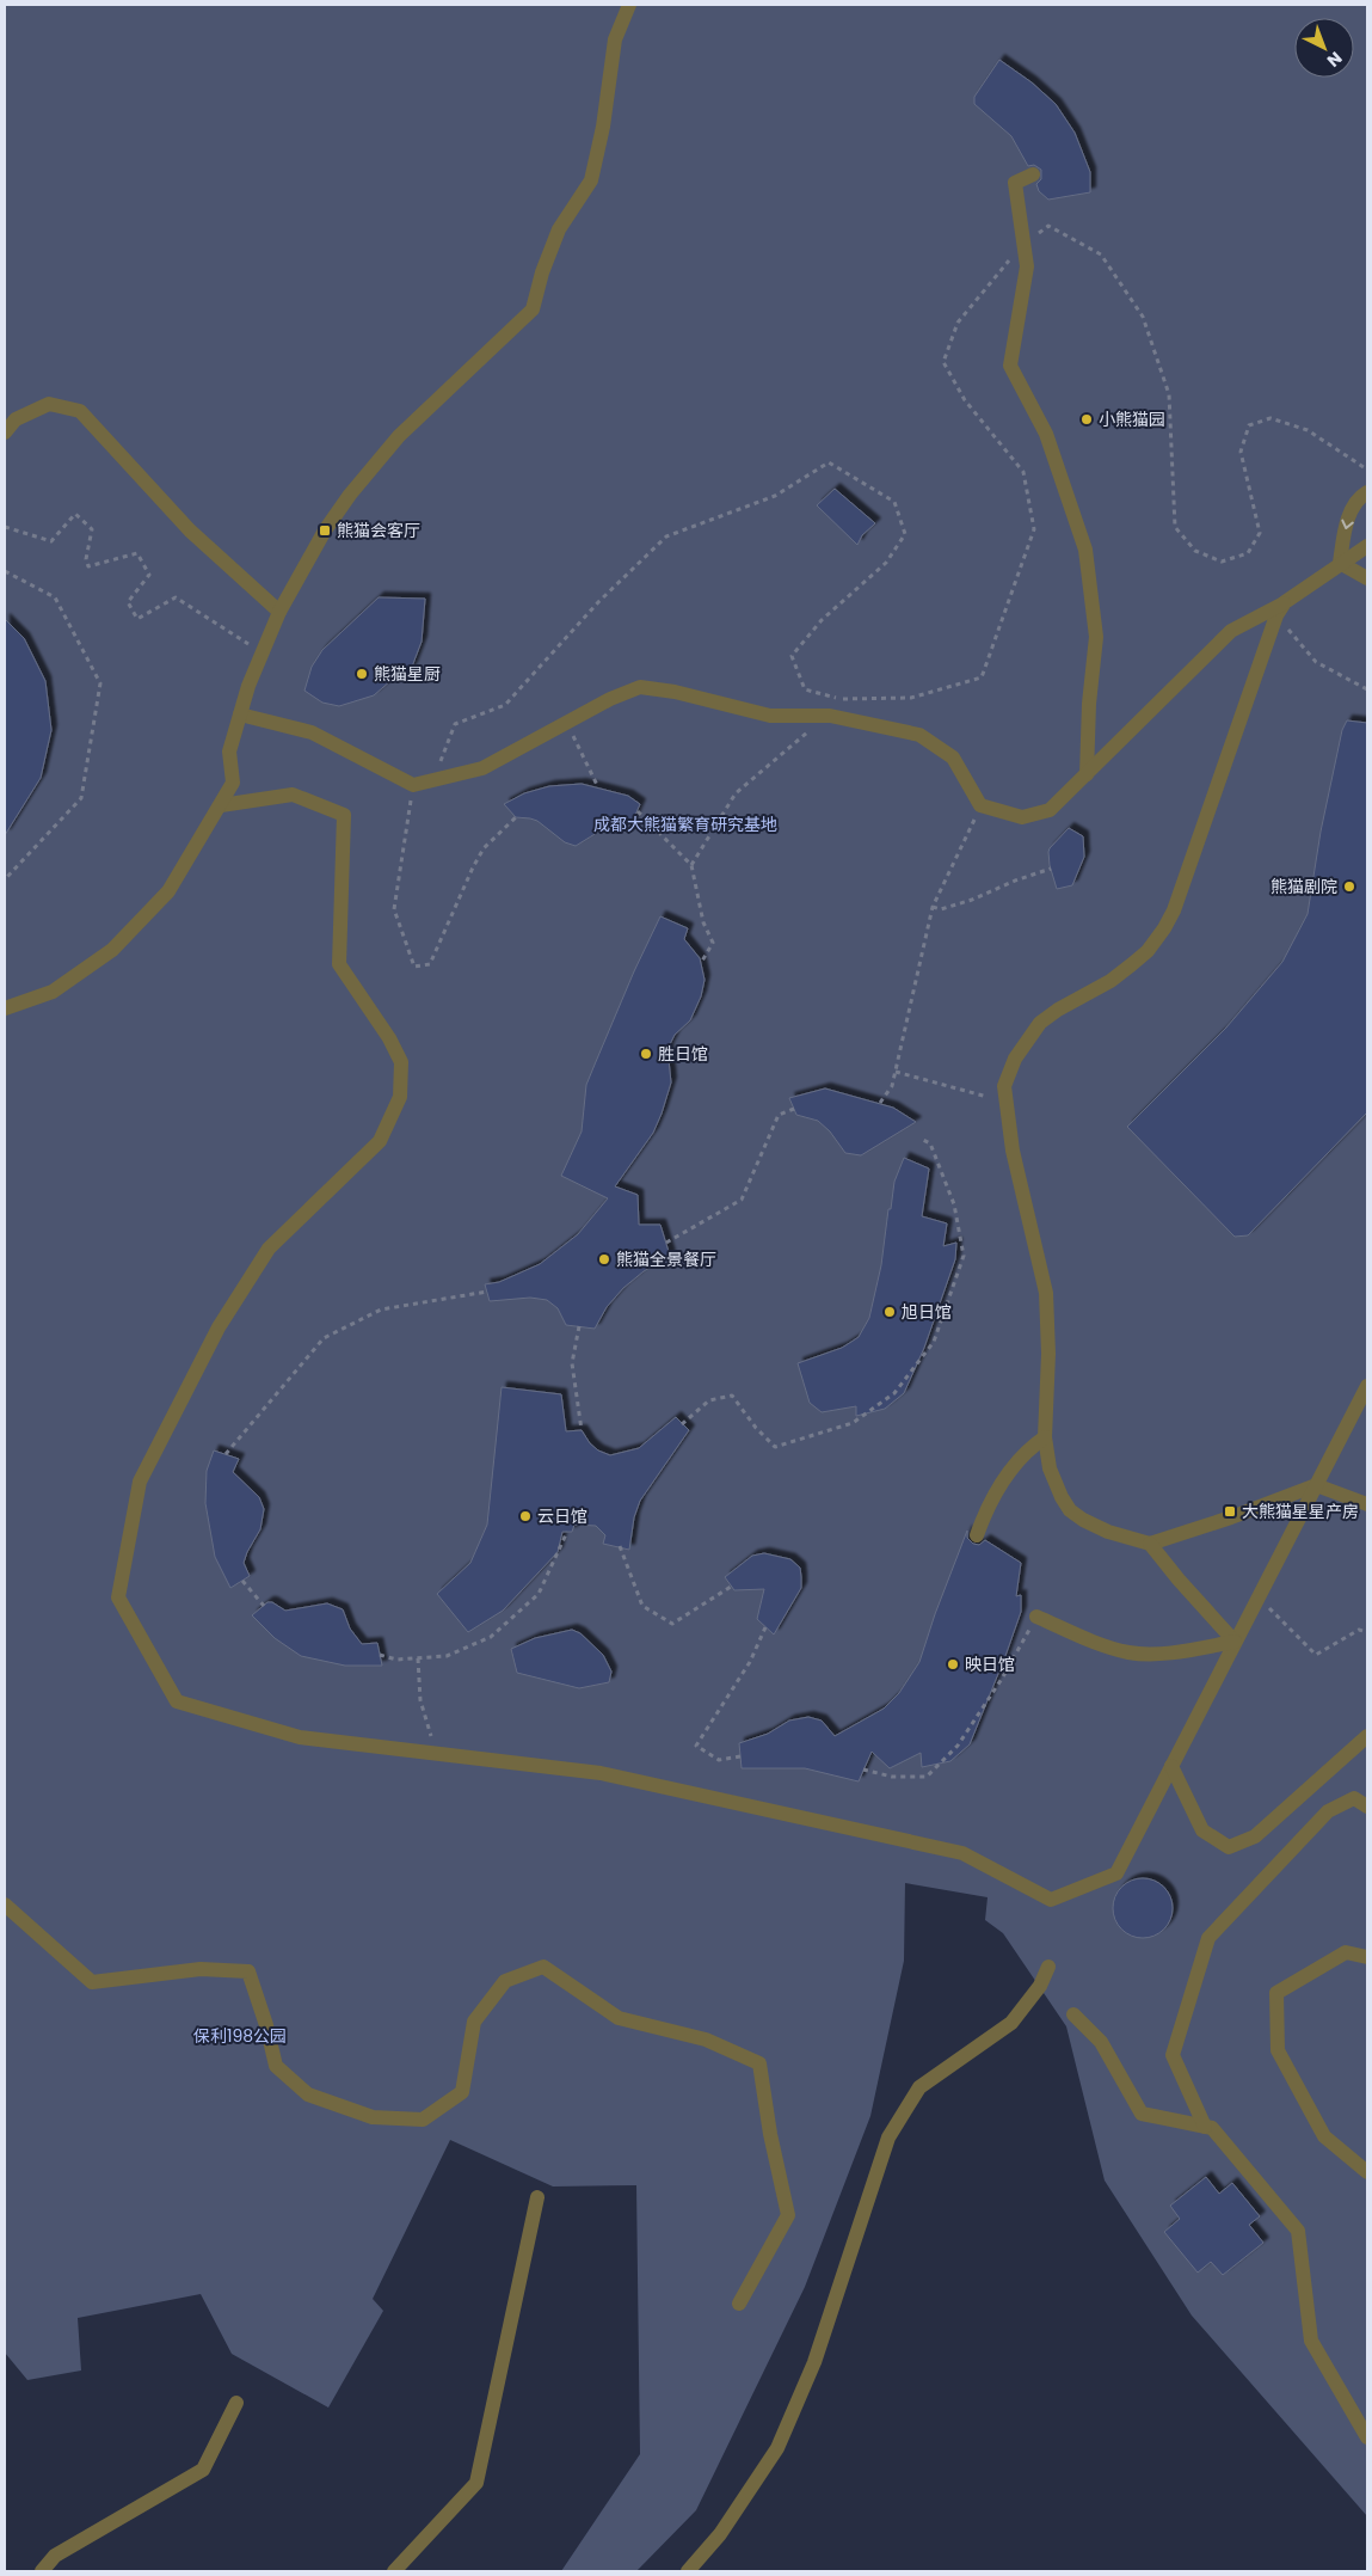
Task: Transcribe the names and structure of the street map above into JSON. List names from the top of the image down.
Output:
{
  "parks": ["成都大熊猫繁育研究基地", "保利198公园"],
  "places": {
    "other": [
      "小熊猫园",
      "熊猫星厨",
      "熊猫剧院",
      "胜日馆",
      "熊猫全景餐厅",
      "旭日馆",
      "云日馆",
      "映日馆"
    ],
    "transit": ["熊猫会客厅", "大熊猫星星产房"]
  },
  "north": "bottom right"
}
